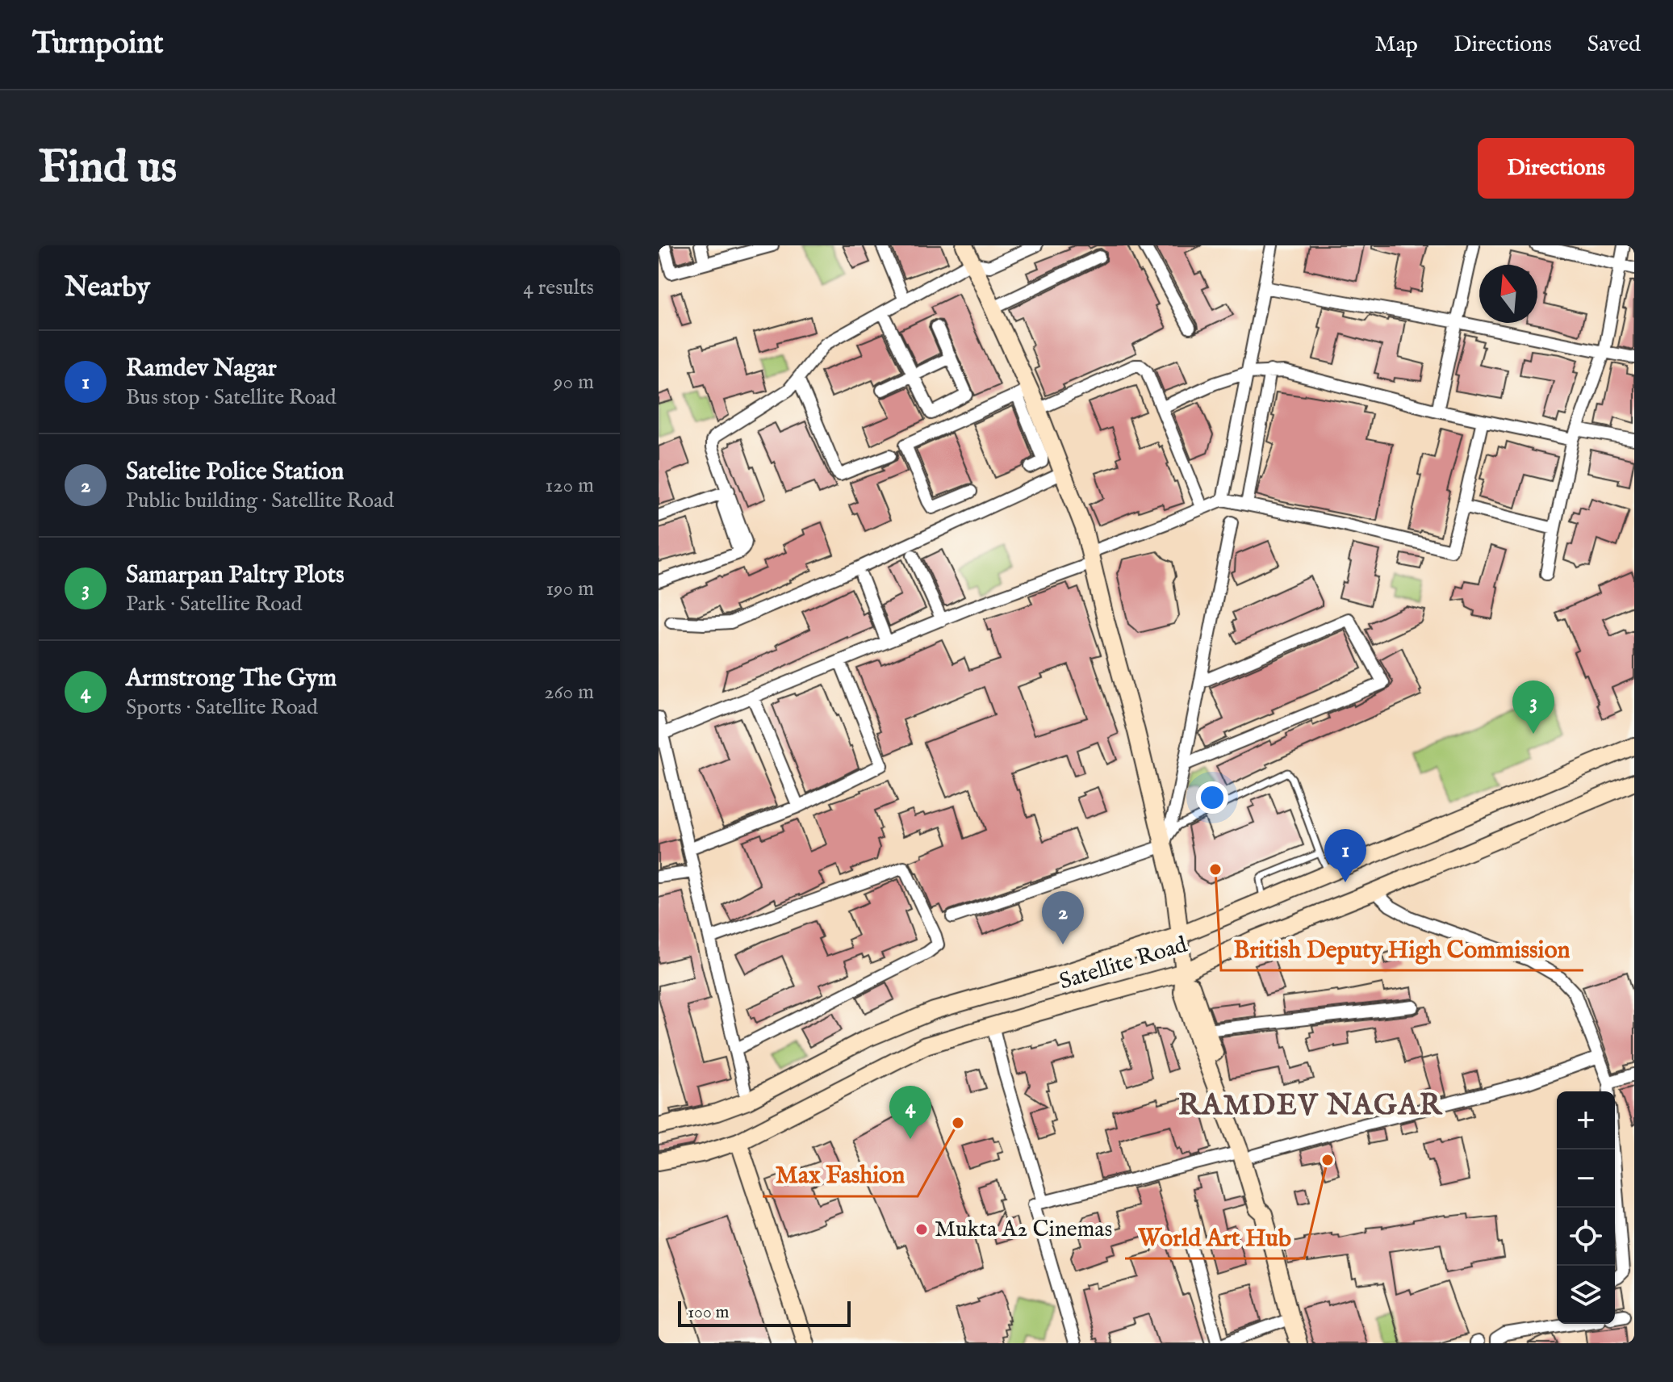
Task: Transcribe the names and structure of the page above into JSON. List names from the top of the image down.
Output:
{
  "streets": {
    "main road": ["Satellite Road"]
  },
  "districts": ["RAMDEV NAGAR"],
  "places": [
    "British Deputy High Commission",
    "Max Fashion",
    "World Art Hub",
    "Mukta A2 Cinemas"
  ],
  "scale_bar": "100 m",
  "north": "top",
  "page": {
    "header": "Turnpoint",
    "nav": ["Map", "Directions", "Saved"],
    "buttons": "Directions",
    "title": "Find us",
    "heading": ["Nearby", "4 results"],
    "list": [
      {
        "mark": "1",
        "name": "Ramdev Nagar",
        "note": "Bus stop · Satellite Road",
        "value": "90 m"
      },
      {
        "mark": "2",
        "name": "Satelite Police Station",
        "note": "Public building · Satellite Road",
        "value": "120 m"
      },
      {
        "mark": "3",
        "name": "Samarpan Paltry Plots",
        "note": "Park · Satellite Road",
        "value": "190 m"
      },
      {
        "mark": "4",
        "name": "Armstrong The Gym",
        "note": "Sports · Satellite Road",
        "value": "260 m"
      }
    ],
    "pins": [
      "3",
      "1",
      "2",
      "4"
    ],
    "map_buttons": ["+", "−"],
    "scale": "100 m"
  }
}
